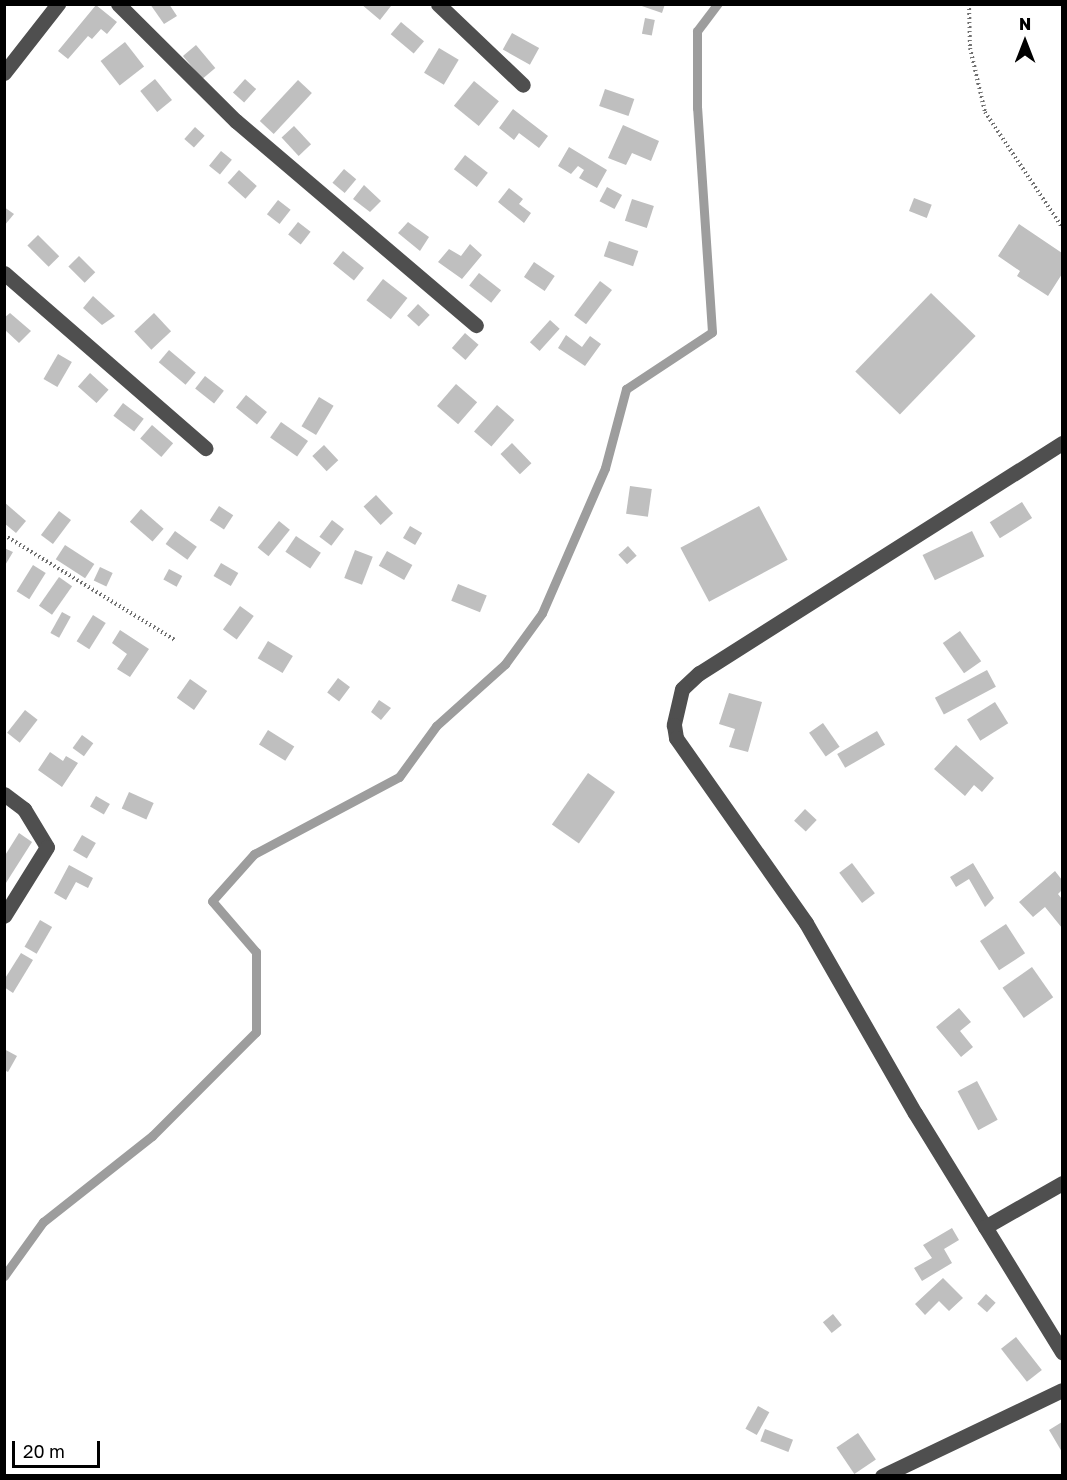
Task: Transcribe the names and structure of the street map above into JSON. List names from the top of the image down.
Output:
{
  "scale_bar": "20 m",
  "north": "top"
}
